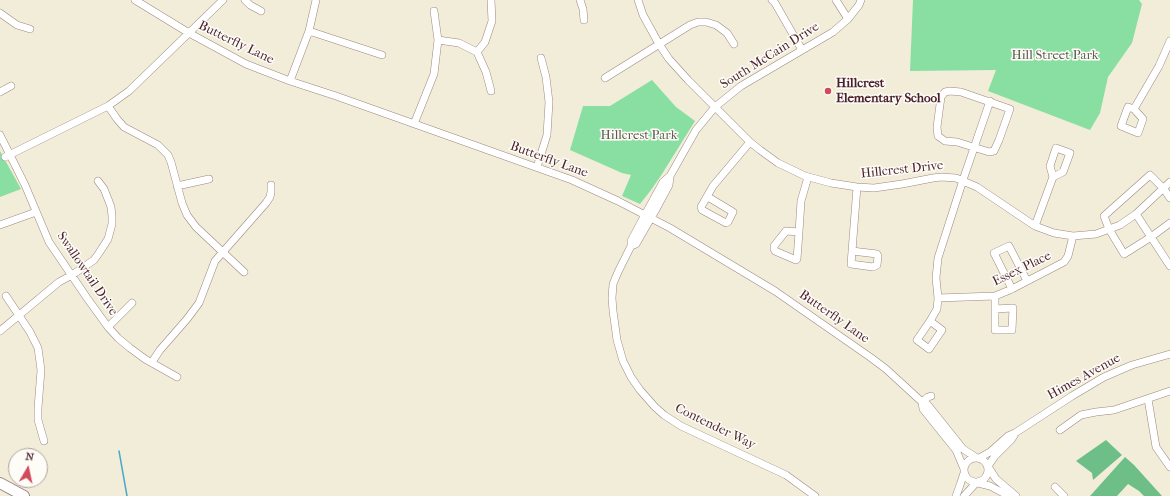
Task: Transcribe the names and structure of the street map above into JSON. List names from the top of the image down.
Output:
{
  "streets": {
    "street": [
      "Butterfly Lane",
      "South McCain Drive",
      "Hillcrest Drive",
      "Essex Place",
      "Swallowtail Drive",
      "Himes Avenue",
      "Contender Way"
    ]
  },
  "crossings": [
    ["Butterfly Lane", "South McCain Drive"],
    ["Butterfly Lane", "Himes Avenue"],
    ["Butterfly Lane", "Contender Way"],
    ["South McCain Drive", "Hillcrest Drive"],
    ["South McCain Drive", "Contender Way"],
    ["Hillcrest Drive", "Essex Place"]
  ],
  "parks": ["Hill Street Park", "Hillcrest Park"],
  "places": ["Hillcrest Elementary School"],
  "north": "top"
}
